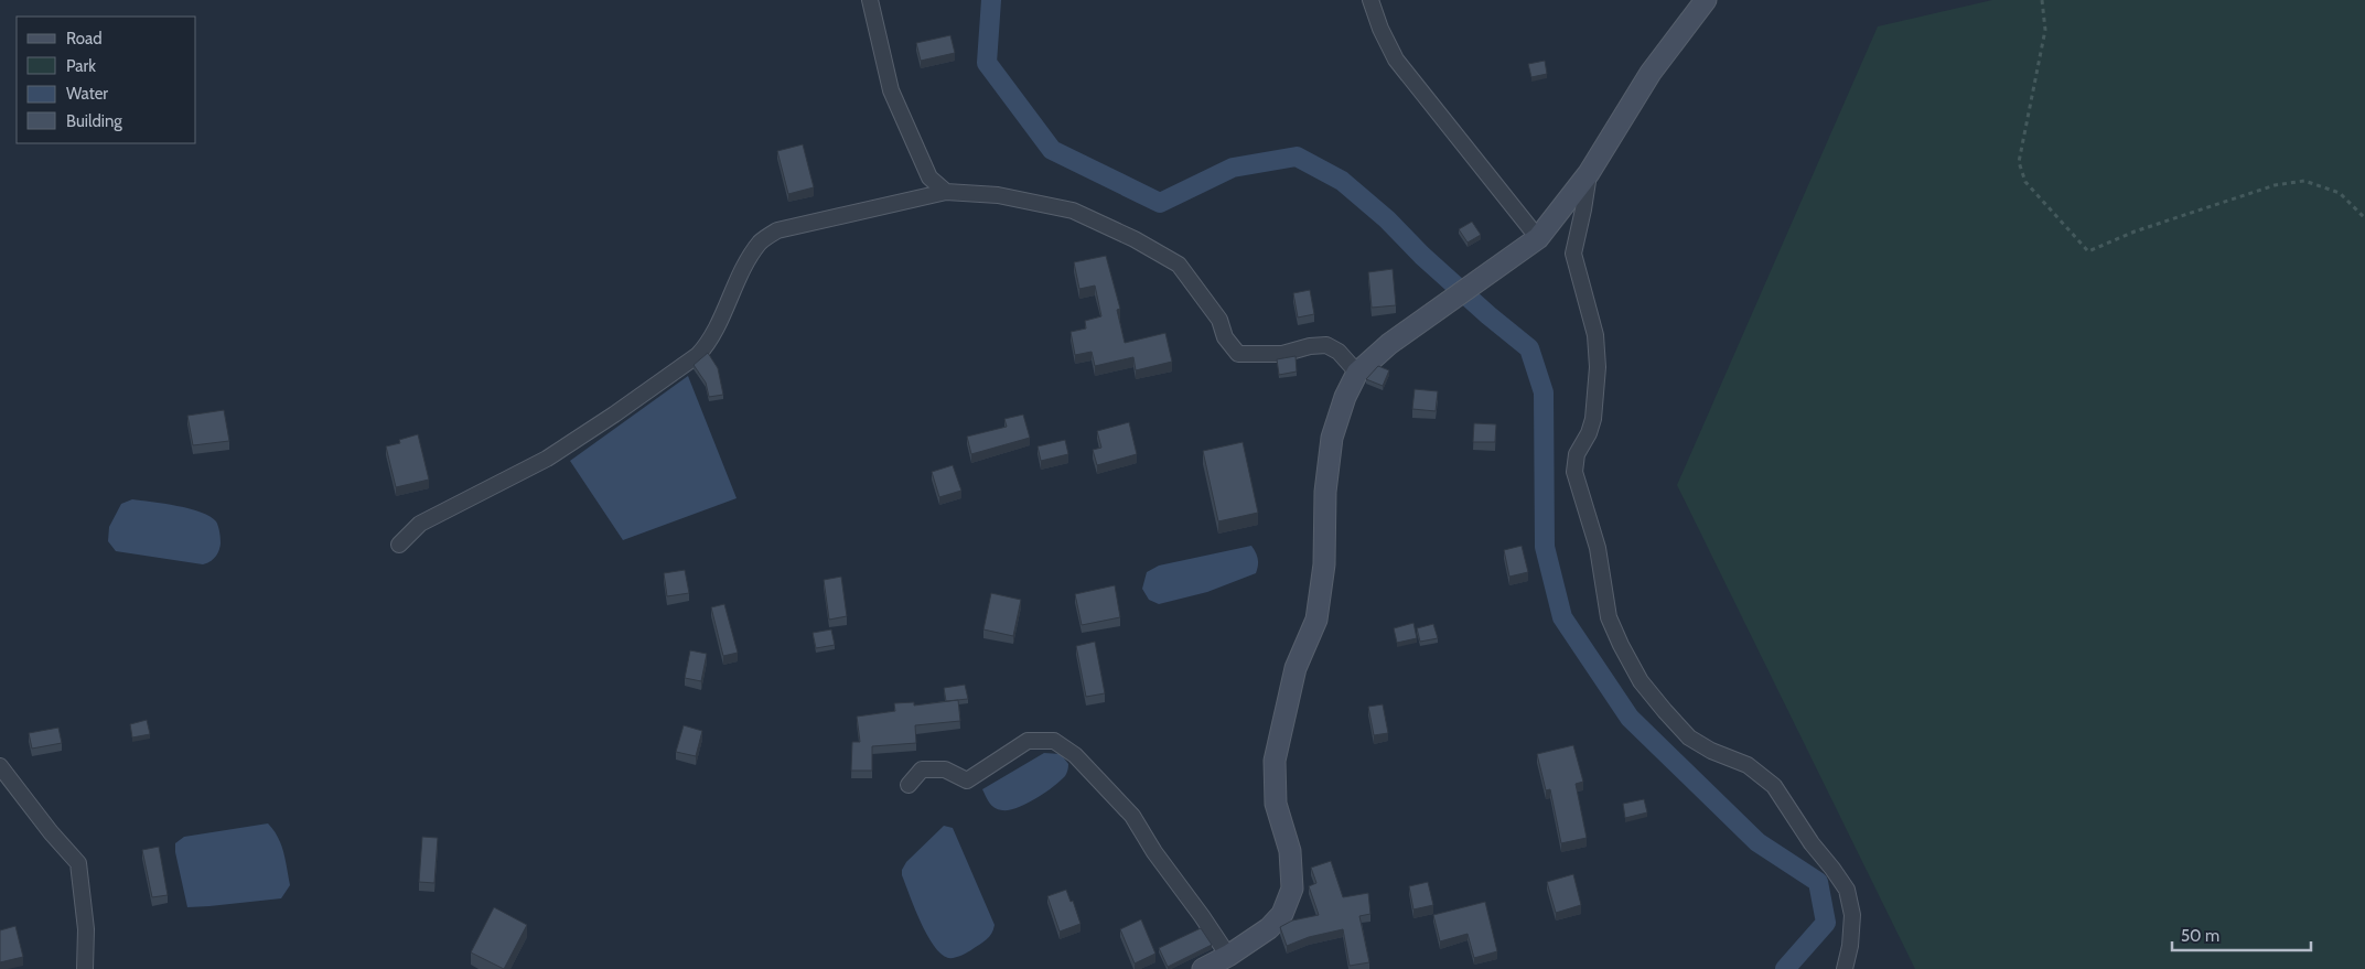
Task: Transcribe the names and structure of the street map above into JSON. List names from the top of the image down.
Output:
{
  "legend": [
    "Road",
    "Park",
    "Water",
    "Building"
  ],
  "scale_bar": "50 m"
}
